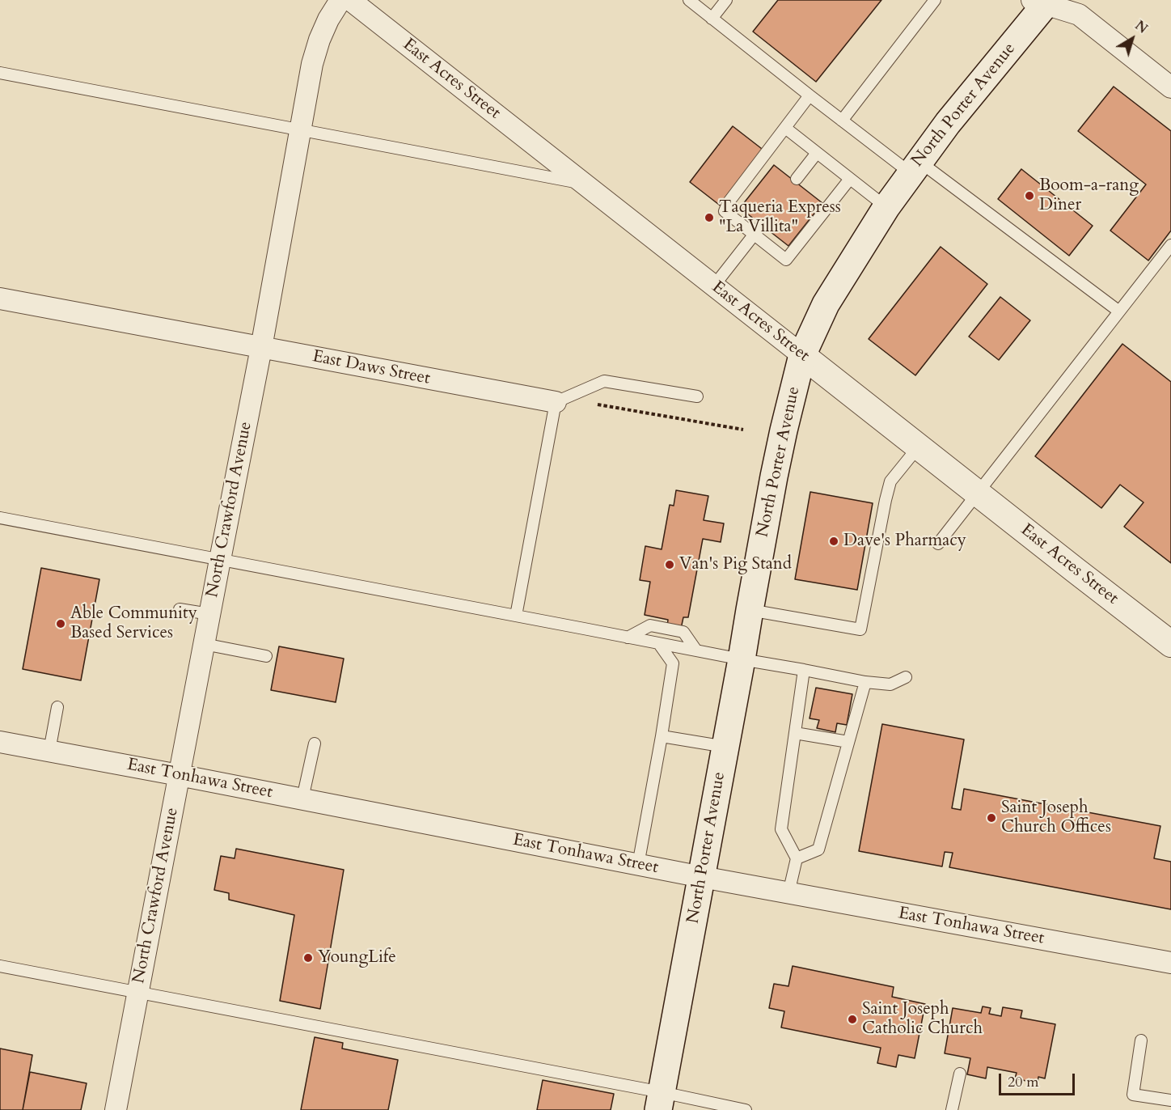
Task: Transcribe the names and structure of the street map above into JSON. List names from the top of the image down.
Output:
{
  "streets": {
    "main road": ["North Porter Avenue"],
    "street": [
      "East Acres Street",
      "East Daws Street",
      "North Crawford Avenue",
      "East Tonhawa Street"
    ]
  },
  "crossings": [
    ["East Acres Street", "North Porter Avenue"],
    ["North Porter Avenue", "East Tonhawa Street"],
    ["East Daws Street", "North Crawford Avenue"],
    ["North Crawford Avenue", "East Tonhawa Street"]
  ],
  "places": [
    "Boom-a-rang Diner",
    "Taqueria Express \"La Villita\"",
    "Dave's Pharmacy",
    "Van's Pig Stand",
    "Able Community Based Services",
    "Saint Joseph Church Offices",
    "YoungLife",
    "Saint Joseph Catholic Church"
  ],
  "scale_bar": "20 m",
  "north": "top right"
}
